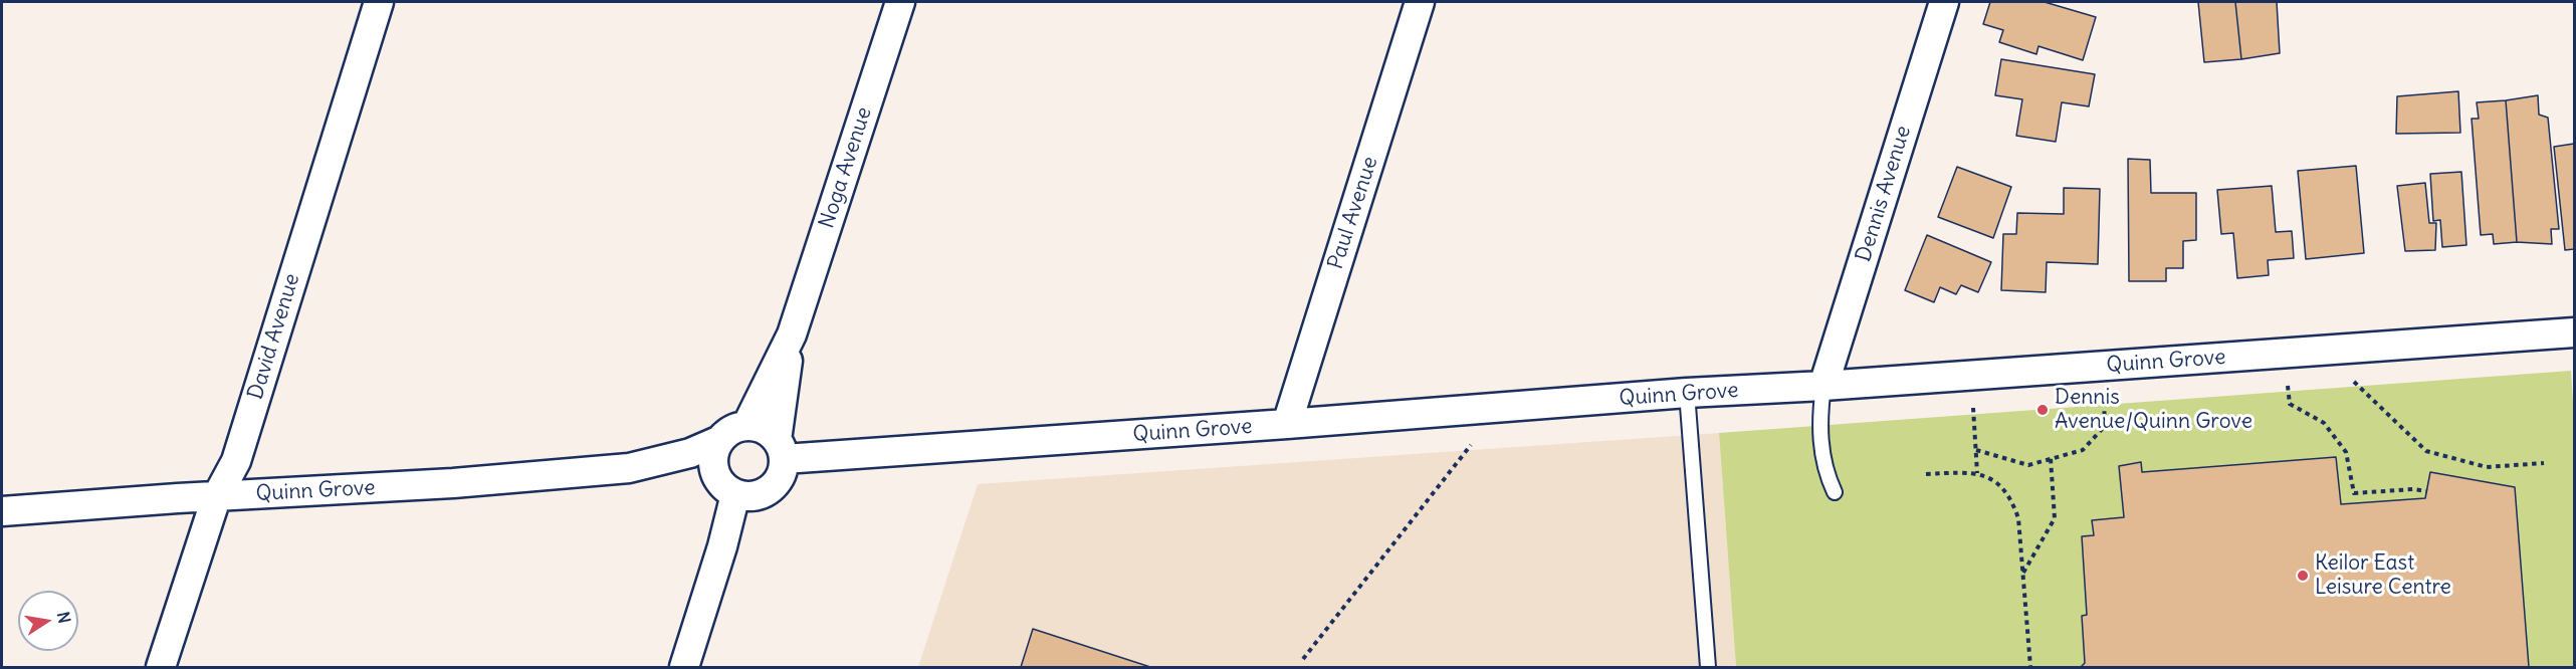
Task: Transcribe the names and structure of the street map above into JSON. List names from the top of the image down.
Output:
{
  "streets": {
    "street": [
      "Noga Avenue",
      "Dennis Avenue",
      "Paul Avenue",
      "David Avenue",
      "Quinn Grove"
    ]
  },
  "crossings": [
    ["Noga Avenue", "Quinn Grove"],
    ["Dennis Avenue", "Quinn Grove"],
    ["Paul Avenue", "Quinn Grove"],
    ["David Avenue", "Quinn Grove"]
  ],
  "places": ["Dennis Avenue/Quinn Grove", "Keilor East Leisure Centre"],
  "north": "right"
}
